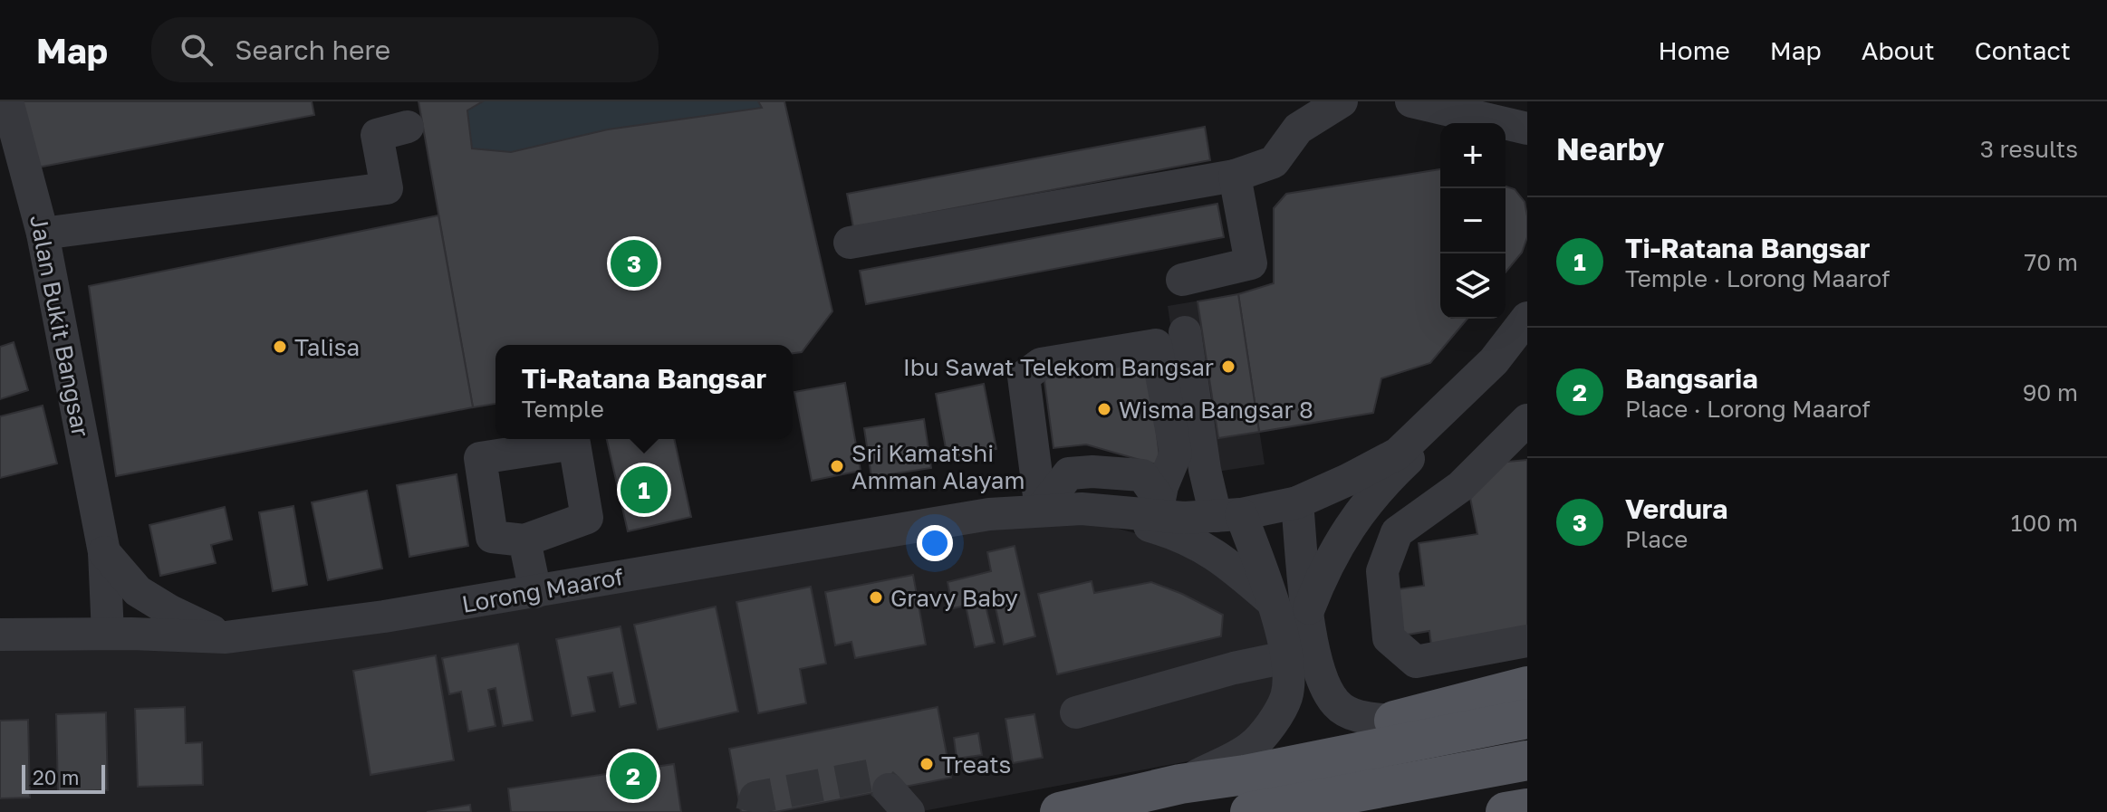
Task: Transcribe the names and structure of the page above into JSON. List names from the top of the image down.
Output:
{
  "streets": {
    "street": ["Jalan Bukit Bangsar", "Lorong Maarof"]
  },
  "crossings": [
    ["Jalan Bukit Bangsar", "Lorong Maarof"]
  ],
  "places": [
    "Talisa",
    "Ibu Sawat Telekom Bangsar",
    "Wisma Bangsar 8",
    "Sri Kamatshi Amman Alayam",
    "Gravy Baby",
    "Treats"
  ],
  "scale_bar": "20 m",
  "page": {
    "header": "Map",
    "search": "Search here",
    "nav": [
      "Home",
      "Map",
      "About",
      "Contact"
    ],
    "heading": ["Nearby", "3 results"],
    "map_buttons": ["+", "−"],
    "list": [
      {
        "mark": "1",
        "name": "Ti-Ratana Bangsar",
        "note": "Temple · Lorong Maarof",
        "value": "70 m"
      },
      {
        "mark": "2",
        "name": "Bangsaria",
        "note": "Place · Lorong Maarof",
        "value": "90 m"
      },
      {
        "mark": "3",
        "name": "Verdura",
        "note": "Place",
        "value": "100 m"
      }
    ],
    "pins": ["3", "1", "2"],
    "popup": ["Ti-Ratana Bangsar", "Temple"],
    "scale": "20 m"
  }
}
